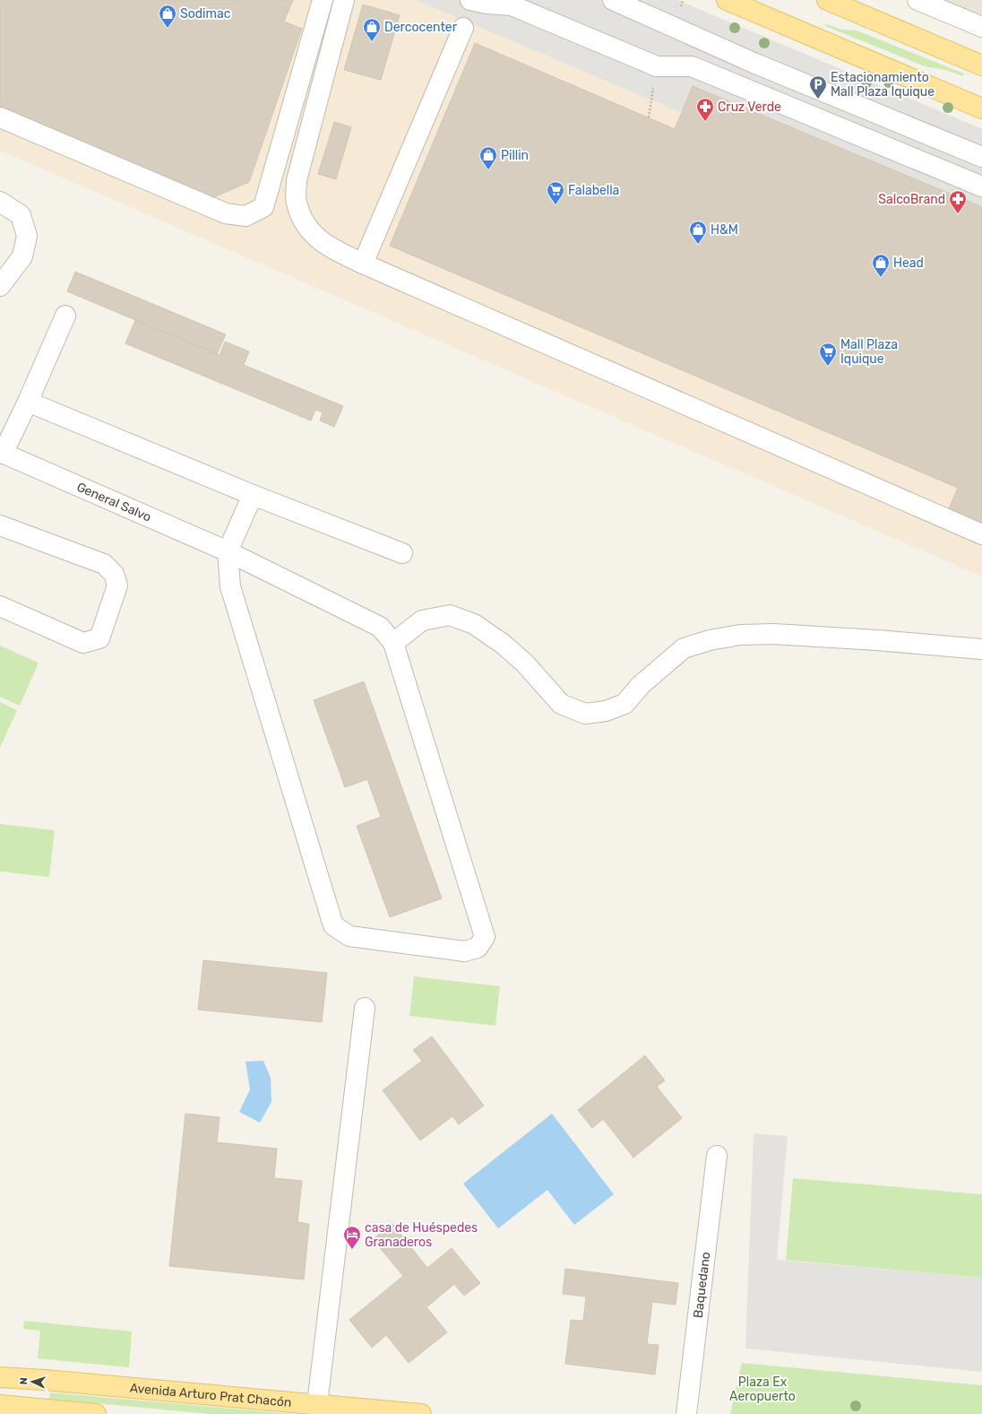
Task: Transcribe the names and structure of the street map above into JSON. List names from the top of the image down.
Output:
{
  "streets": {
    "main road": ["Avenida Arturo Prat Chacón"],
    "street": ["General Salvo", "Baquedano"]
  },
  "parks": ["Plaza Ex Aeropuerto"],
  "places": {
    "shop": [
      "Sodimac",
      "Dercocenter",
      "Pillin",
      "H&M",
      "Head"
    ],
    "parking": ["Estacionamiento Mall Plaza Iquique"],
    "pharmacy": ["Cruz Verde", "SalcoBrand"],
    "supermarket": ["Falabella", "Mall Plaza Iquique"],
    "hotel": ["casa de Huéspedes Granaderos"]
  },
  "north": "left"
}
